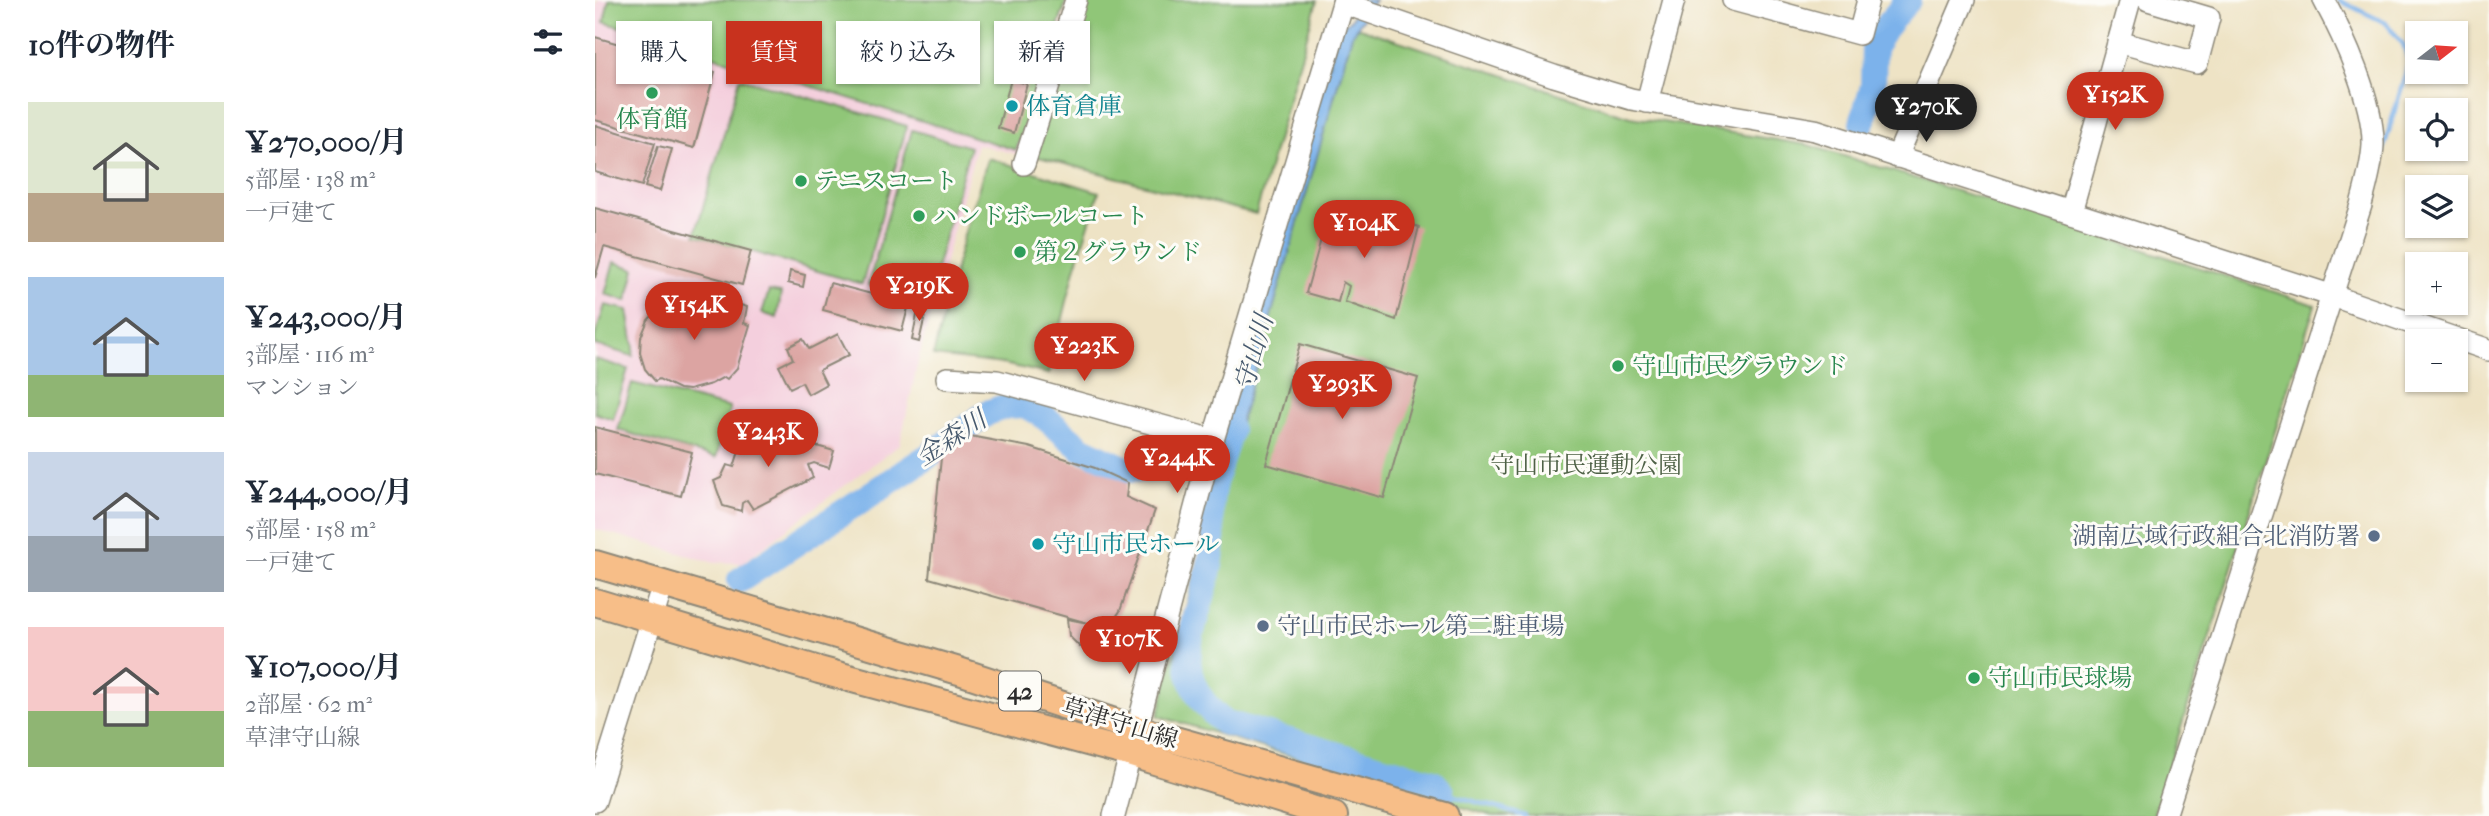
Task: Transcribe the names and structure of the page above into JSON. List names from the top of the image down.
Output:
{
  "streets": {
    "main road": ["42", "草津守山線"]
  },
  "water": ["守山川", "金森川"],
  "parks": ["守山市民運動公園"],
  "places": [
    "体育館",
    "体育倉庫",
    "テニスコート",
    "ハンドボールコート",
    "第２グラウンド",
    "守山市民グラウンド",
    "湖南広域行政組合北消防署",
    "守山市民ホール",
    "守山市民ホール第二駐車場",
    "守山市民球場"
  ],
  "north": "right",
  "page": {
    "heading": "10件の物件",
    "map_buttons": ["+", "−"],
    "chip": [
      "購入",
      "賃貸",
      "絞り込み",
      "新着"
    ],
    "price": [
      "¥152K",
      "¥270K",
      "¥104K",
      "¥219K",
      "¥154K",
      "¥223K",
      "¥293K",
      "¥243K",
      "¥244K",
      "¥107K"
    ],
    "list": [
      {
        "name": "¥270,000/月",
        "note": "5部屋 · 138 m² · 一戸建て"
      },
      {
        "name": "¥243,000/月",
        "note": "3部屋 · 116 m² · マンション"
      },
      {
        "name": "¥244,000/月",
        "note": "5部屋 · 158 m² · 一戸建て"
      },
      {
        "name": "¥107,000/月",
        "note": "2部屋 · 62 m² · 草津守山線"
      }
    ]
  }
}
